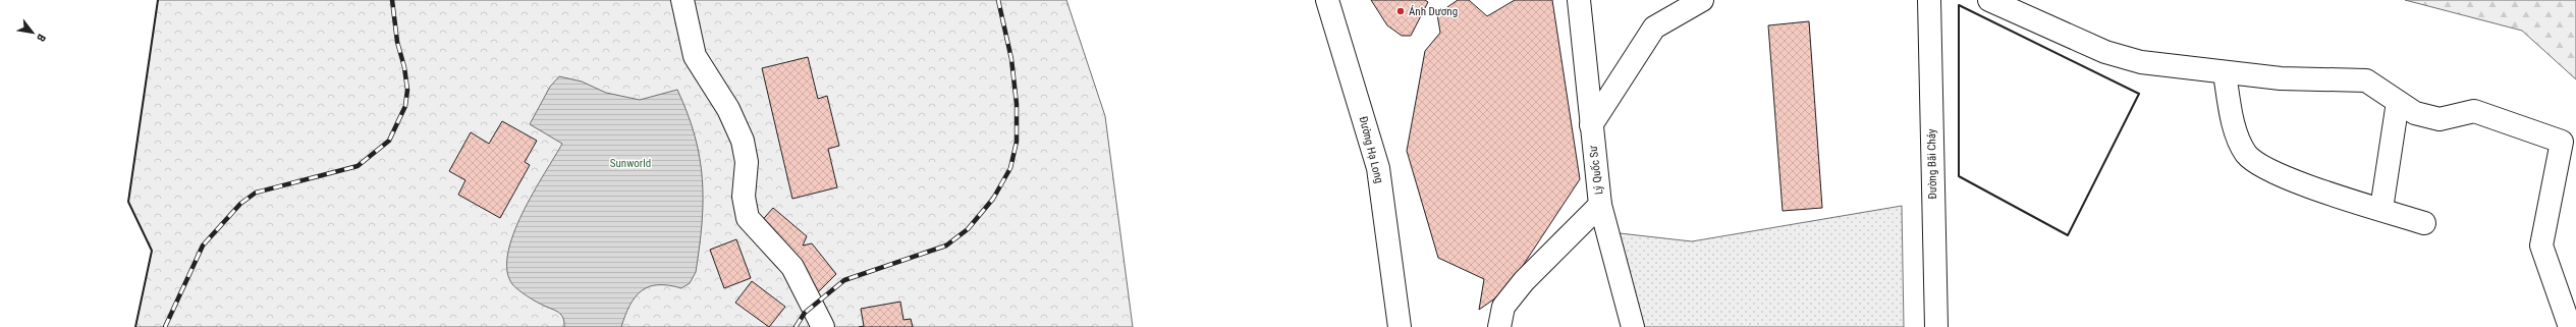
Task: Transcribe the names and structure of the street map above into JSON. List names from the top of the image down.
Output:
{
  "streets": {
    "street": ["Đường Hạ Long", "Đường Bãi Cháy", "Lý Quốc Sư"]
  },
  "parks": ["Sunworld"],
  "places": ["Ánh Dương"],
  "north": "bottom right"
}
